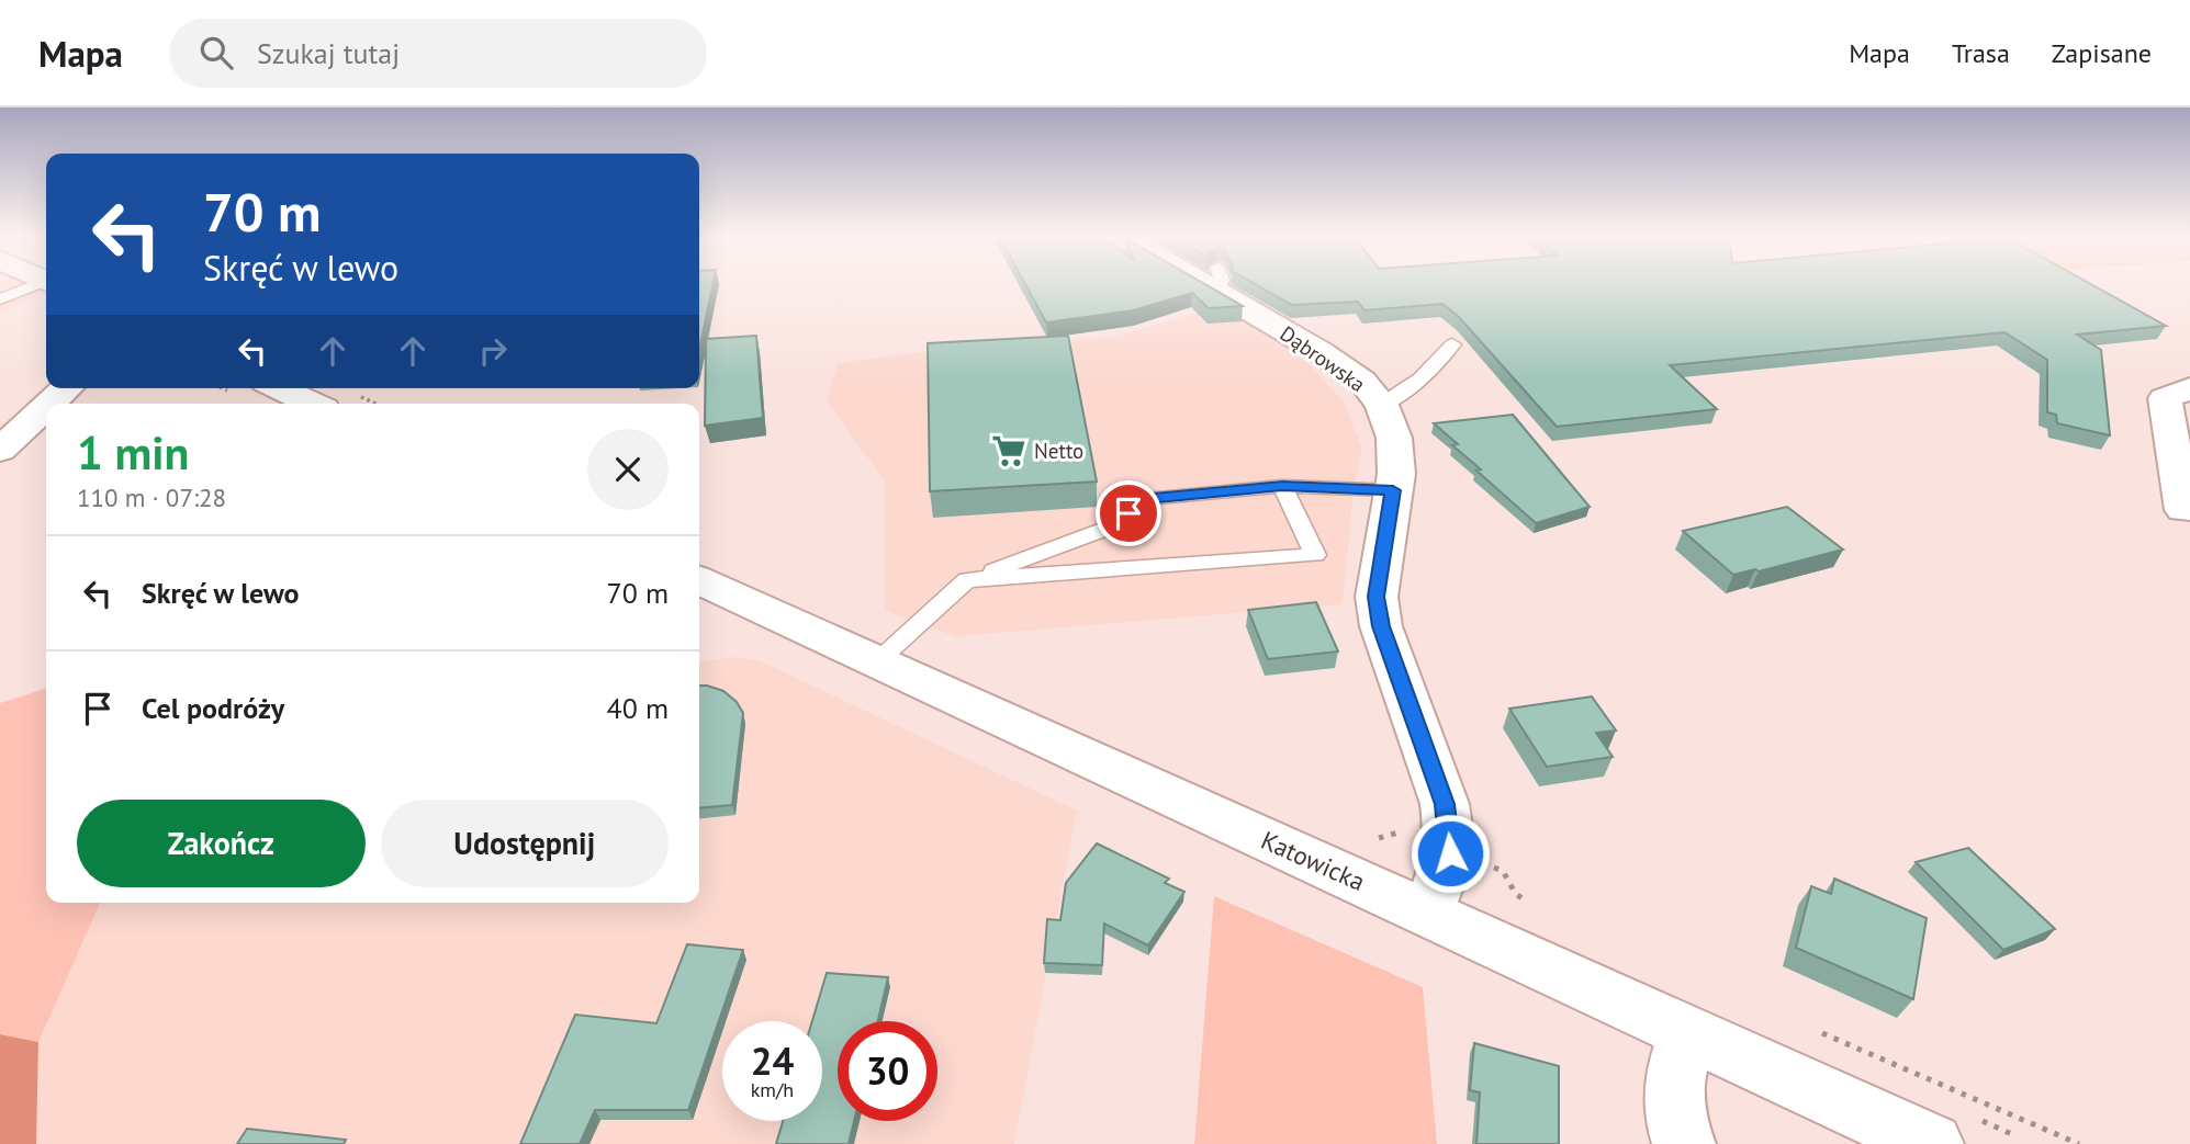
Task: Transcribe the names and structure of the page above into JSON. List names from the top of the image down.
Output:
{
  "streets": {
    "street": ["Dąbrowska", "Katowicka"]
  },
  "crossings": [
    ["Dąbrowska", "Katowicka"]
  ],
  "places": {
    "supermarket": ["Netto"]
  },
  "page": {
    "header": "Mapa",
    "search": "Szukaj tutaj",
    "nav": ["Mapa", "Trasa", "Zapisane"],
    "turn": ["70 m", "Skręć w lewo"],
    "heading": ["1 min", "110 m · 07:28"],
    "list": [
      {
        "name": "Skręć w lewo",
        "value": "70 m"
      },
      {
        "name": "Cel podróży",
        "value": "40 m"
      }
    ],
    "buttons": ["Zakończ", "Udostępnij"],
    "speed": "24 km/h",
    "limit": "30"
  }
}
